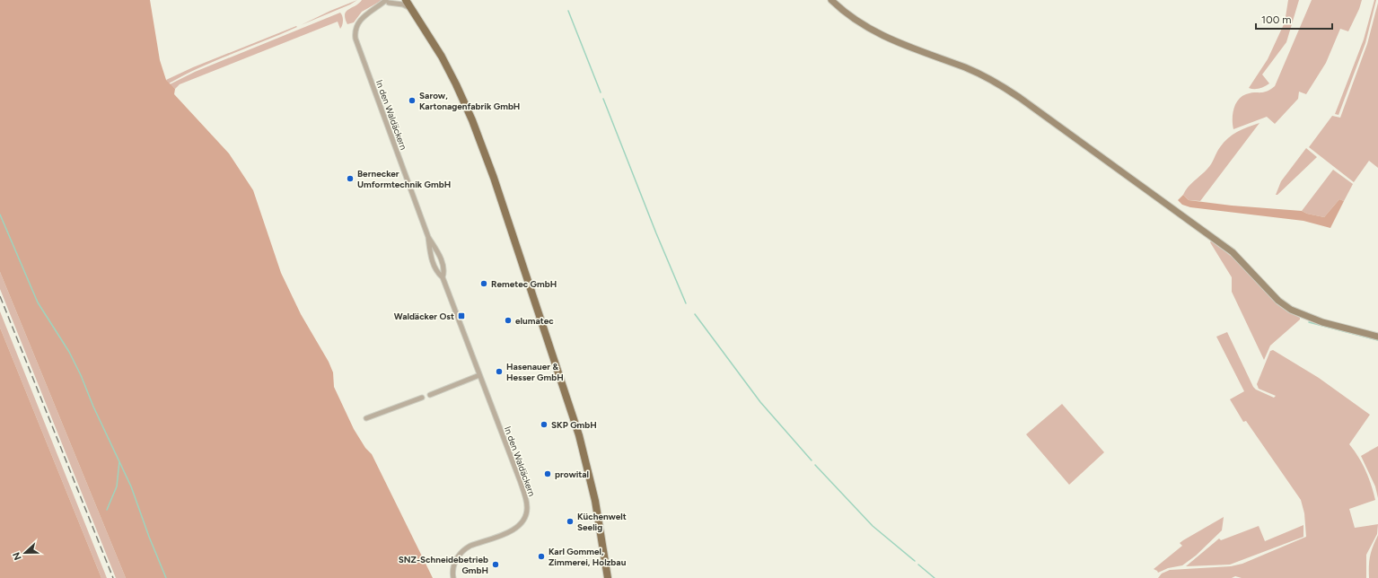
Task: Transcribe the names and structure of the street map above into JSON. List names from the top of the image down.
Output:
{
  "streets": {
    "street": ["In den Waldäckern"]
  },
  "places": {
    "other": [
      "Sarow, Kartonagenfabrik GmbH",
      "Bernecker Umformtechnik GmbH",
      "Remetec GmbH",
      "elumatec",
      "Hasenauer & Hesser GmbH",
      "SKP GmbH",
      "prowital",
      "Küchenwelt Seelig",
      "Karl Gommel, Zimmerei, Holzbau",
      "SNZ-Schneidebetrieb GmbH"
    ],
    "transit": ["Waldäcker Ost"]
  },
  "scale_bar": "100 m",
  "north": "left"
}
